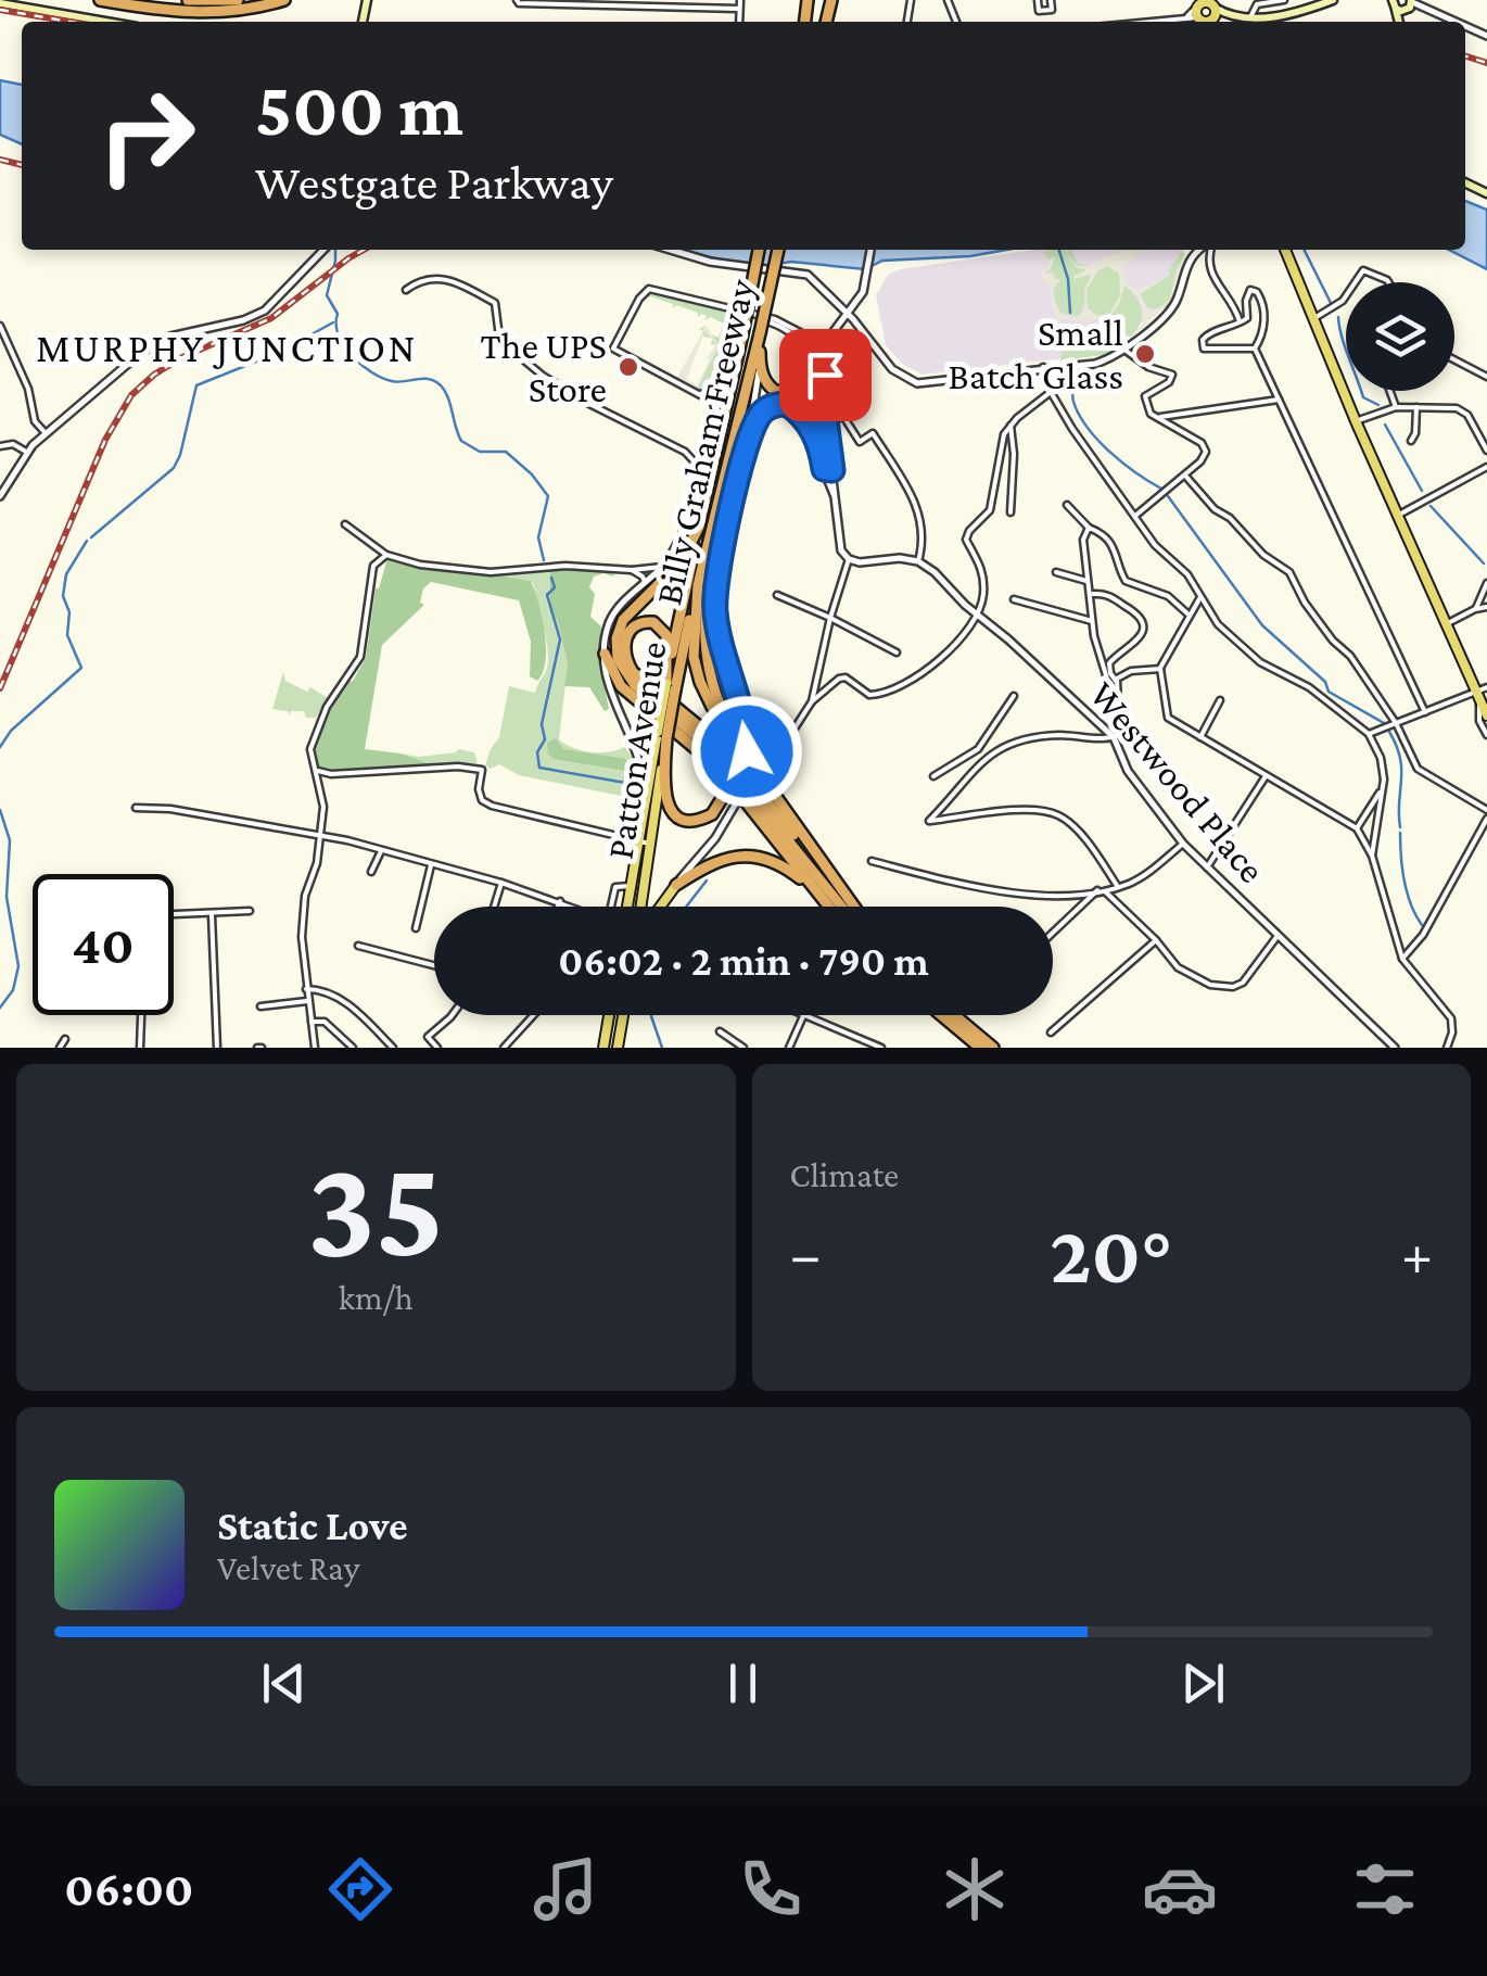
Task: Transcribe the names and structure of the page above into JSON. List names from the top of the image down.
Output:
{
  "streets": {
    "highway": ["Billy Graham Freeway", "Patton Avenue"],
    "street": ["Westwood Place"]
  },
  "crossings": [
    ["Billy Graham Freeway", "Patton Avenue"]
  ],
  "districts": ["MURPHY JUNCTION"],
  "places": ["Small Batch Glass", "The UPS Store"],
  "page": {
    "turn": ["500 m", "Westgate Parkway"],
    "limit": "40",
    "trip": "06:02 · 2 min · 790 m",
    "tile": [
      ["35", "km/h"],
      "Climate"
    ],
    "heat": ["−", "20°", "+"],
    "song": ["Static Love", "Velvet Ray"],
    "tabs": "06:00"
  }
}
